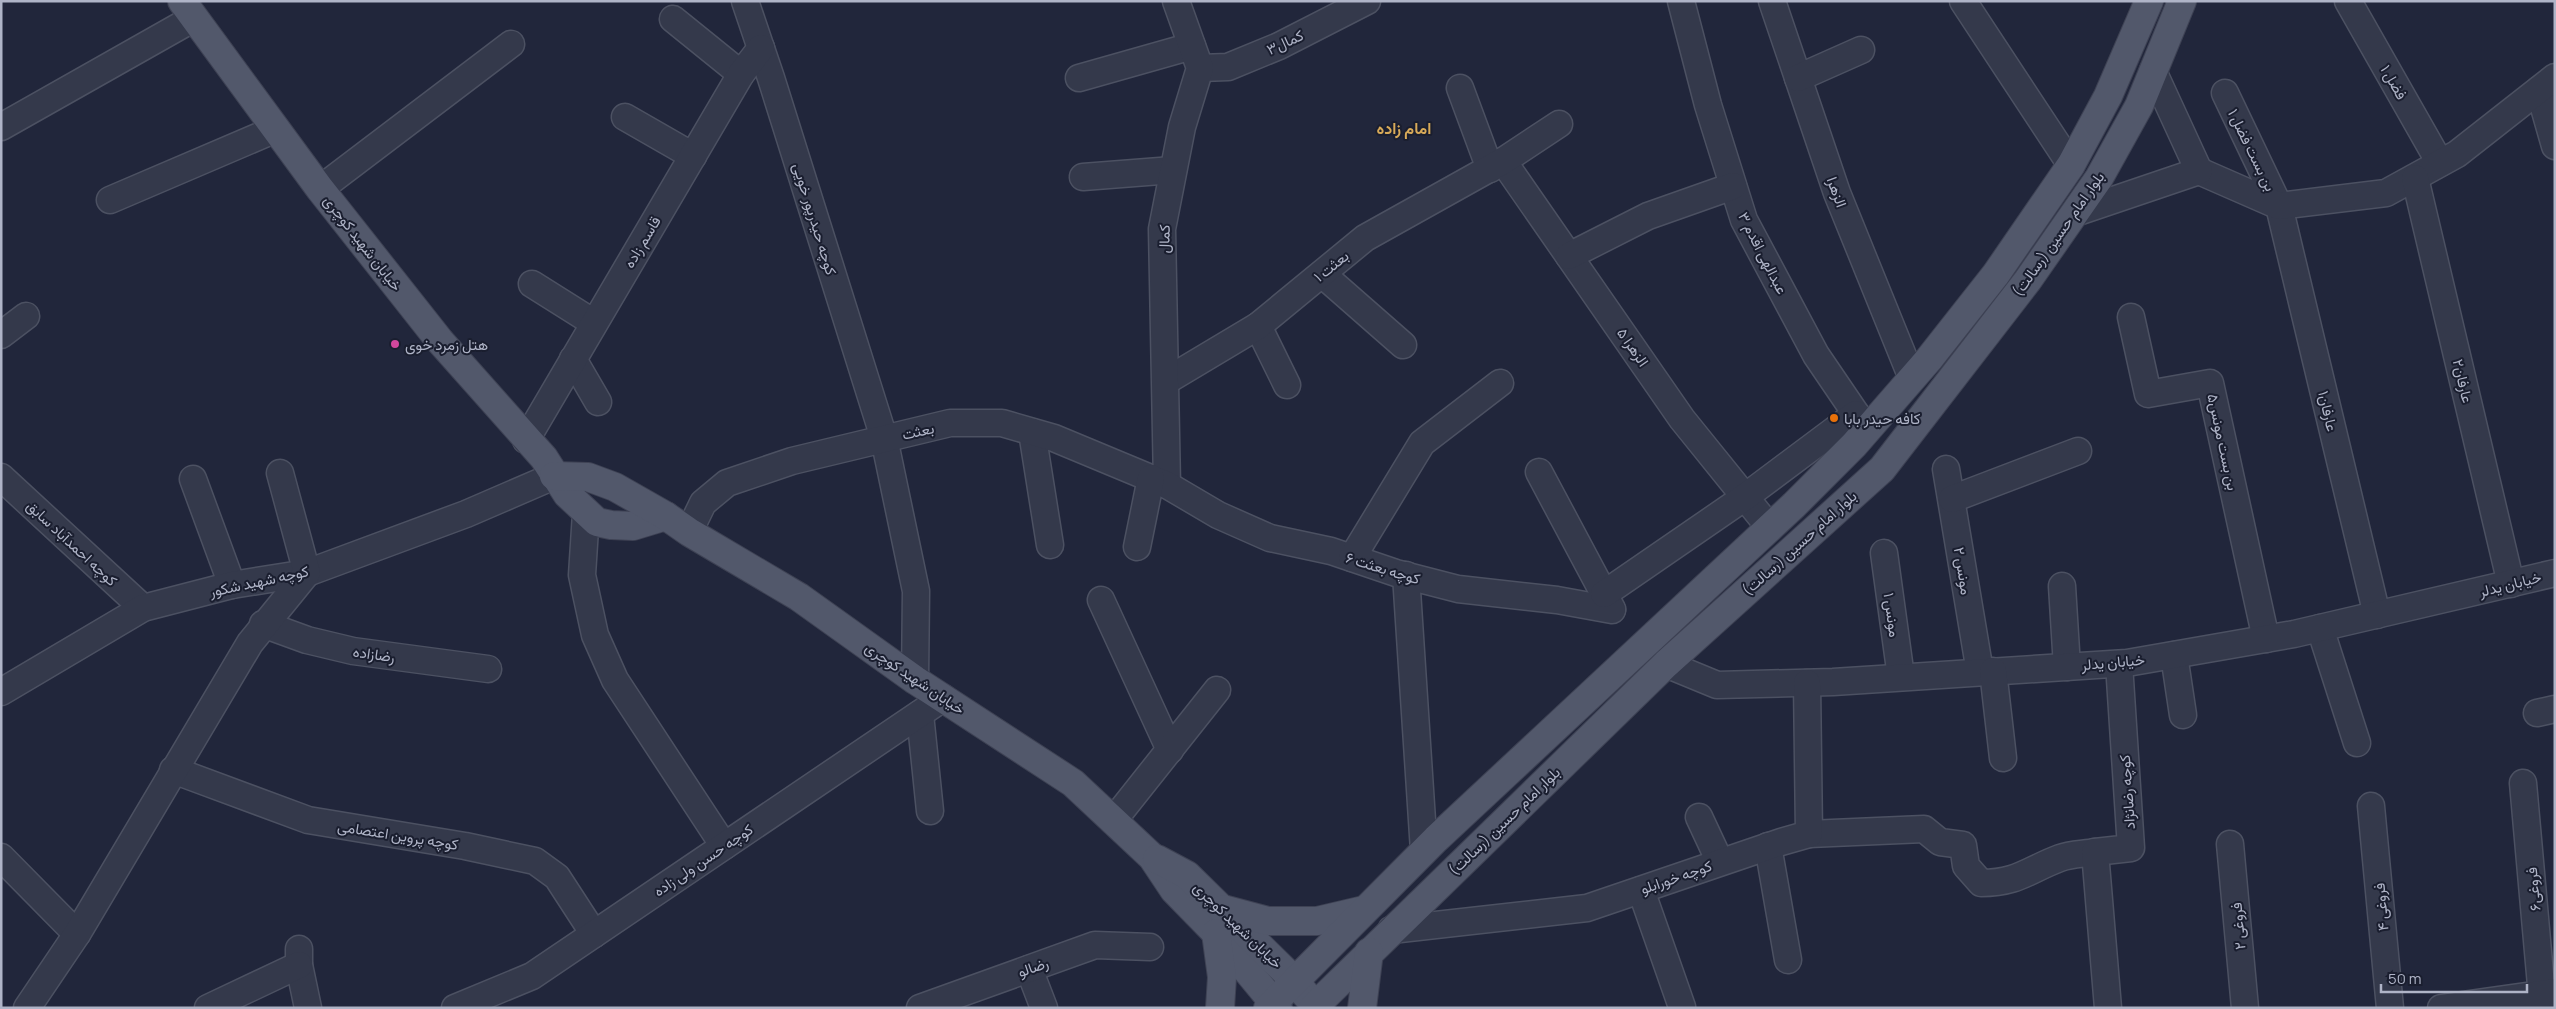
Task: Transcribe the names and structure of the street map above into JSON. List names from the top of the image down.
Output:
{
  "streets": {
    "main road": ["بلوار امام حسین (رسالت)", "خیابان شهید کوچری"],
    "street": [
      "کمال۳",
      "فضل ۱",
      "بن بست فضل ۱",
      "الزهرا",
      "کوچه حیدرپور خویی",
      "کمال",
      "قاسم زاده",
      "عبدالهی اقدم ۳",
      "بعثت ۱",
      "الزهرا ۵",
      "عارفان۲",
      "عارفان۱",
      "بعثت",
      "بن بست مونس۵",
      "کوچه احمدآباد سابق",
      "کوچه بعثت ۶",
      "مونس ۲",
      "کوچه شهید شکور",
      "خیابان یدلر",
      "مونس ۱",
      "رضازاده",
      "کوچه رضانژاد",
      "کوچه پروین اعتصامی",
      "کوچه حسن ولی زاده",
      "کوچه خورابلو",
      "فروغی۶",
      "فروغی ۴",
      "فروغی ۲",
      "رضالو"
    ]
  },
  "crossings": [
    ["کمال۳", "کمال"],
    ["بن بست فضل ۱", "عارفان۱"],
    ["الزهرا", "بلوار امام حسین (رسالت)"],
    ["کوچه حیدرپور خویی", "قاسم زاده"],
    ["کوچه حیدرپور خویی", "خیابان شهید کوچری"],
    ["کوچه حیدرپور خویی", "بعثت"],
    ["بلوار امام حسین (رسالت)", "خیابان شهید کوچری"],
    ["بلوار امام حسین (رسالت)", "عبدالهی اقدم ۳"],
    ["بلوار امام حسین (رسالت)", "الزهرا ۵"],
    ["بلوار امام حسین (رسالت)", "خیابان یدلر"],
    ["بلوار امام حسین (رسالت)", "کوچه خورابلو"],
    ["کمال", "بعثت ۱"],
    ["کمال", "بعثت"],
    ["کمال", "کوچه بعثت ۶"],
    ["قاسم زاده", "خیابان شهید کوچری"],
    ["خیابان شهید کوچری", "بعثت"],
    ["خیابان شهید کوچری", "کوچه شهید شکور"],
    ["خیابان شهید کوچری", "کوچه حسن ولی زاده"],
    ["بعثت ۱", "الزهرا ۵"],
    ["عارفان۲", "خیابان یدلر"],
    ["عارفان۱", "خیابان یدلر"],
    ["بعثت", "کوچه بعثت ۶"],
    ["بن بست مونس۵", "خیابان یدلر"],
    ["کوچه احمدآباد سابق", "کوچه شهید شکور"],
    ["مونس ۲", "خیابان یدلر"],
    ["خیابان یدلر", "مونس ۱"],
    ["خیابان یدلر", "کوچه رضانژاد"],
    ["کوچه رضانژاد", "کوچه خورابلو"],
    ["کوچه پروین اعتصامی", "کوچه حسن ولی زاده"]
  ],
  "districts": ["امام زاده"],
  "places": ["هتل زمرد خوی", "کافه حیدر بابا"],
  "scale_bar": "50 m"
}
